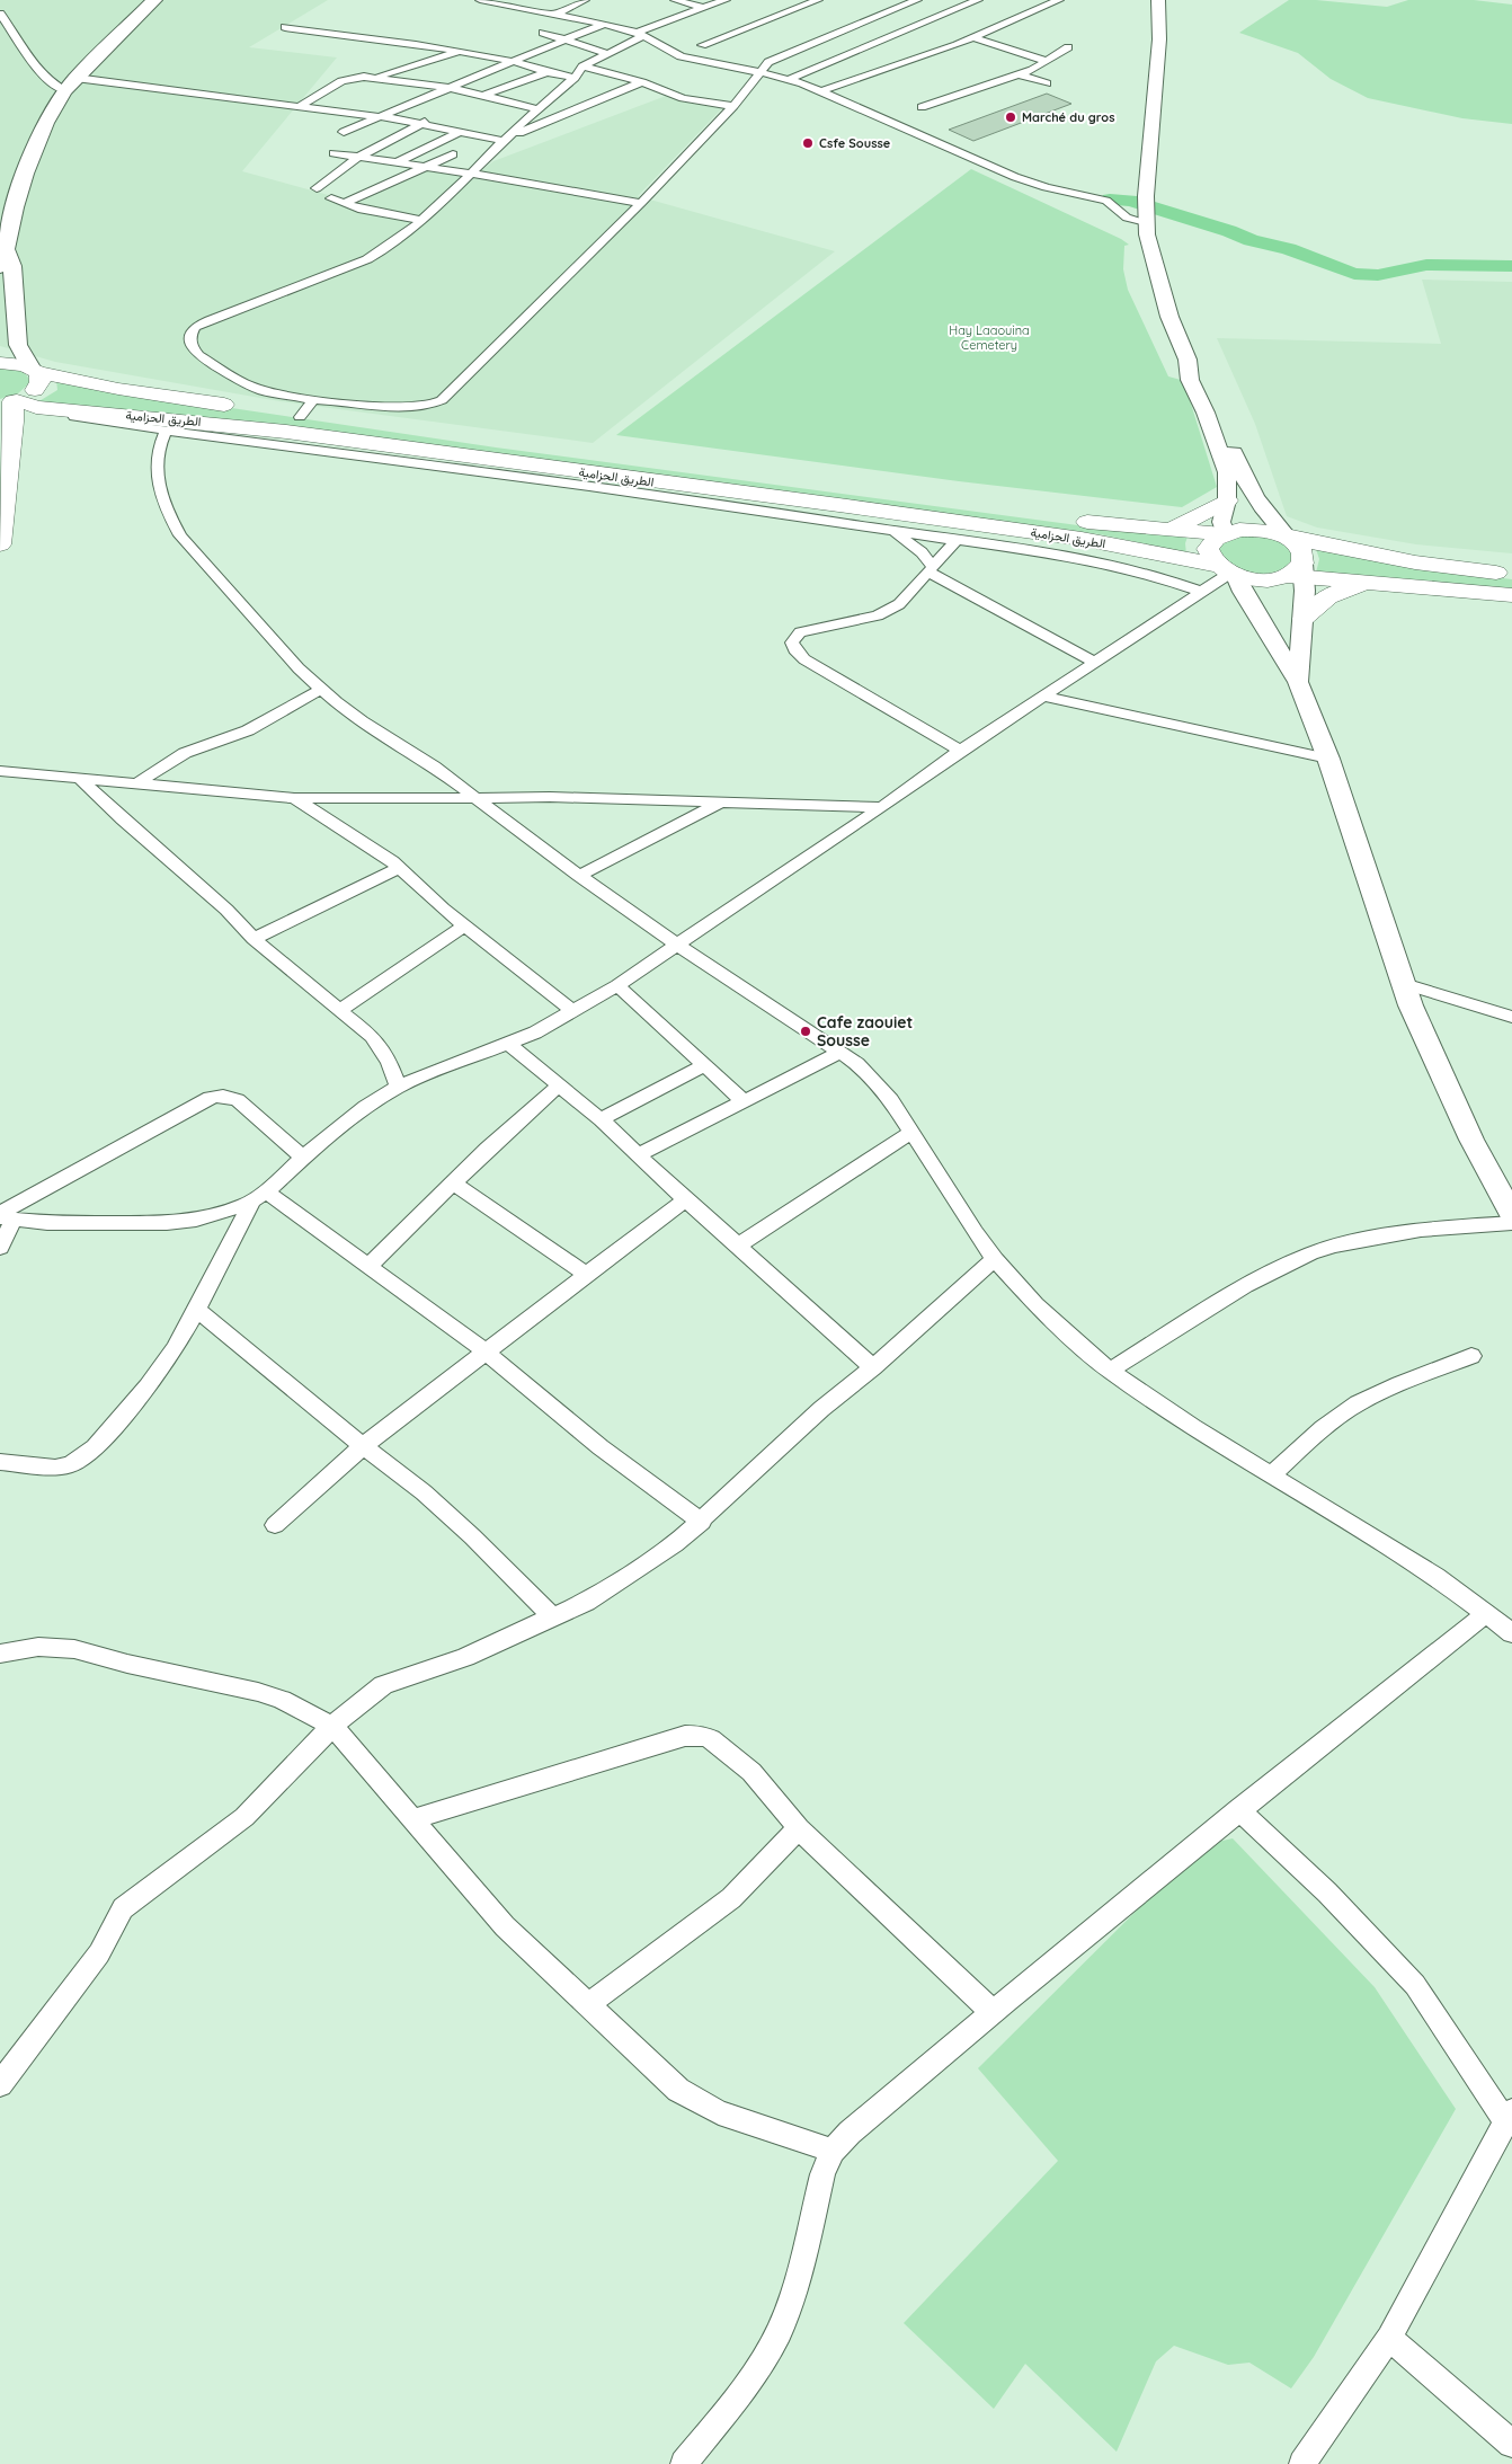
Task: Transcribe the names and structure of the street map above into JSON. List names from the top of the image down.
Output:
{
  "streets": {
    "highway": ["الطريق الحزامية"]
  },
  "parks": ["Hay Laaouina Cemetery"],
  "places": ["Marché du gros", "Csfe Sousse", "Cafe zaouiet Sousse"]
}
